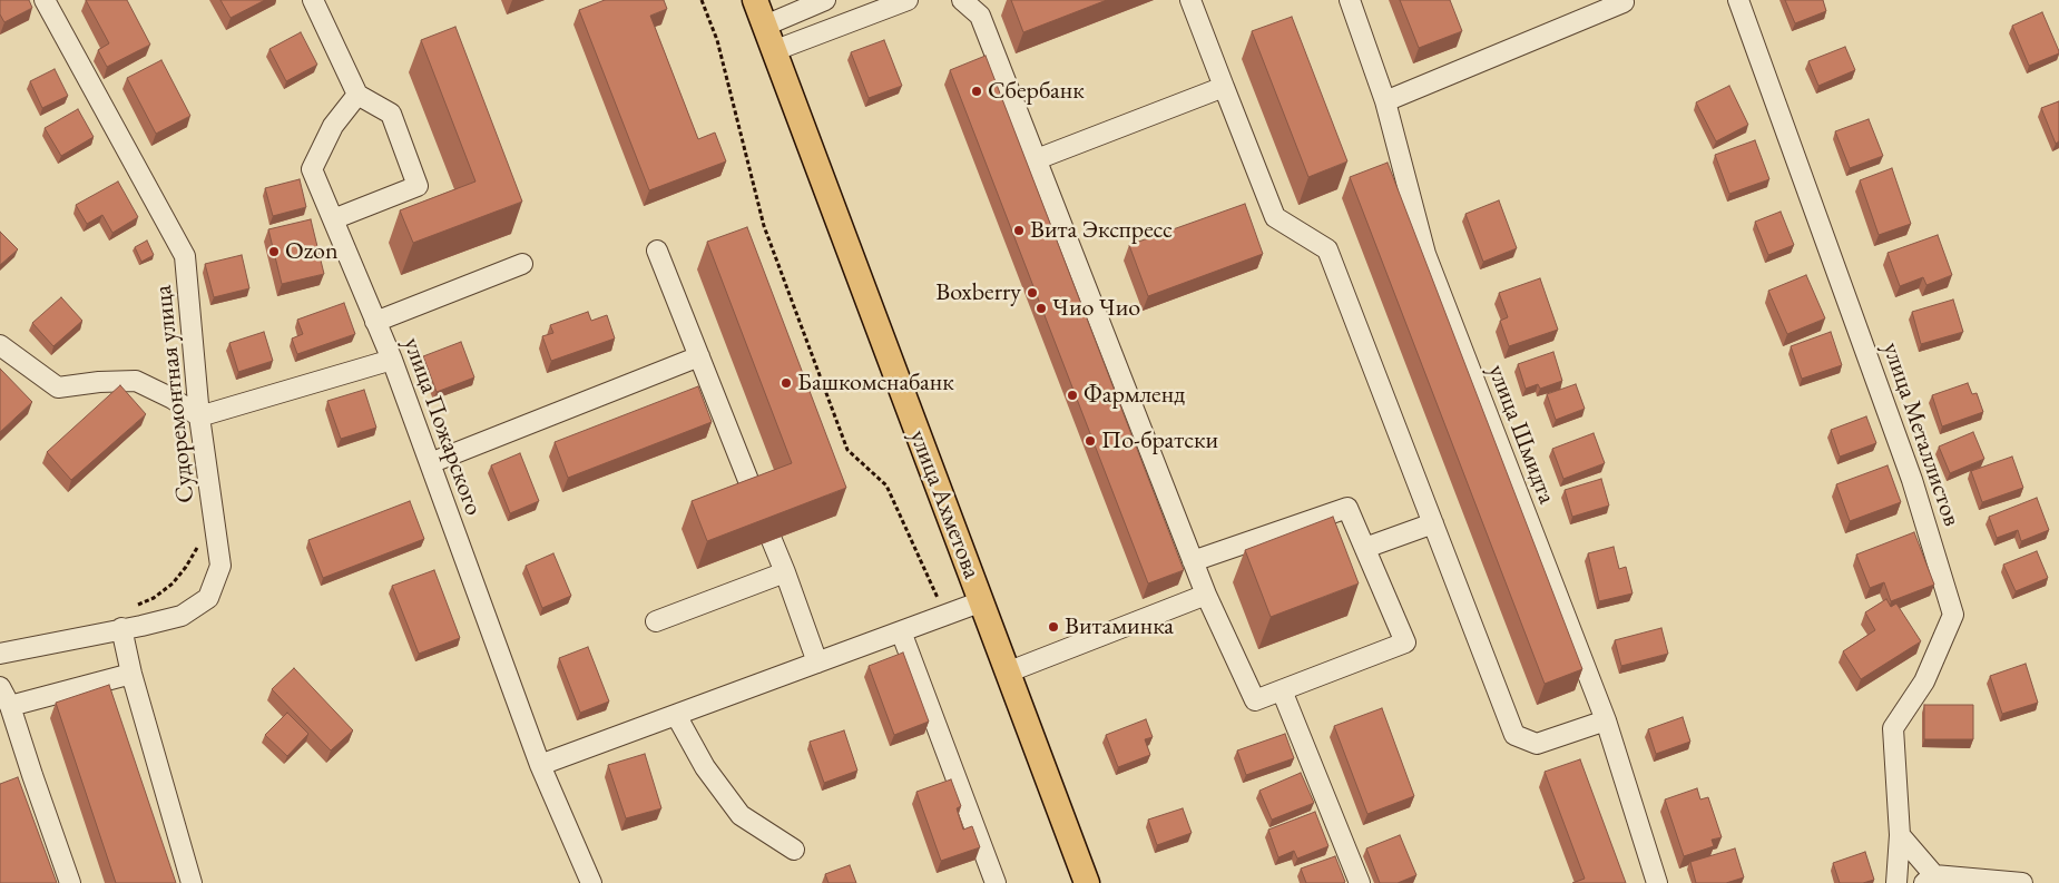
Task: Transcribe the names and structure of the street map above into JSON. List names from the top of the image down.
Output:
{
  "streets": {
    "main road": ["улица Ахметова"],
    "street": [
      "Судоремонтная улица",
      "улица Пожарского",
      "улица Шмидта",
      "улица Металлистов"
    ]
  },
  "places": [
    "Сбербанк",
    "Вита Экспресс",
    "Ozon",
    "Boxberry",
    "Чио Чио",
    "Башкомснабанк",
    "Фармленд",
    "По-братски",
    "Витаминка"
  ]
}
